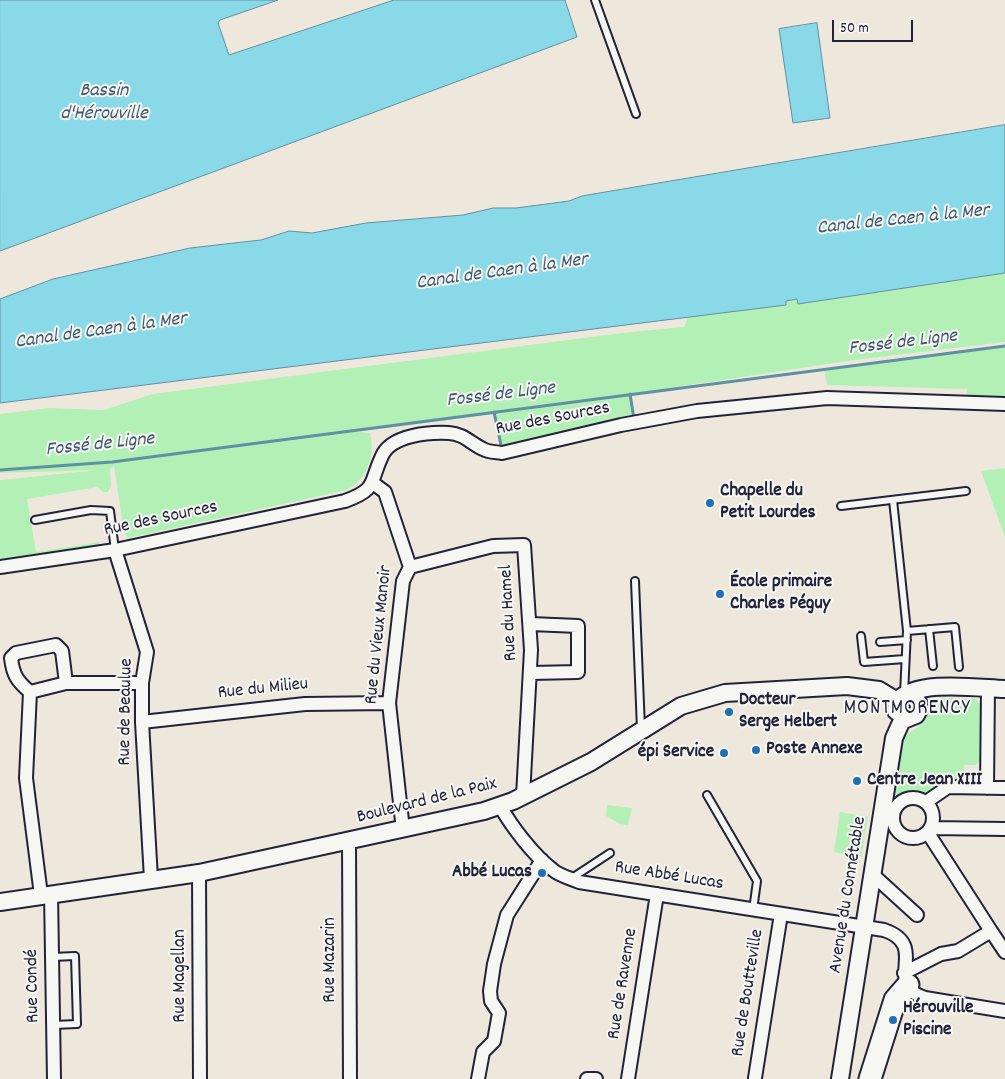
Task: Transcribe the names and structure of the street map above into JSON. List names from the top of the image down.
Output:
{
  "streets": {
    "street": [
      "Rue des Sources",
      "Rue du Hamel",
      "Rue du Vieux Manoir",
      "Rue du Milieu",
      "Rue de Beaulue",
      "Boulevard de la Paix",
      "Rue Abbé Lucas",
      "Avenue du Connétable",
      "Rue Mazarin",
      "Rue Magellan",
      "Rue de Ravenne",
      "Rue Condé",
      "Rue de Boutteville"
    ]
  },
  "crossings": [
    ["Rue des Sources", "Rue du Vieux Manoir"],
    ["Rue des Sources", "Rue de Beaulue"],
    ["Rue du Hamel", "Rue du Vieux Manoir"],
    ["Rue du Hamel", "Boulevard de la Paix"],
    ["Rue du Vieux Manoir", "Rue du Milieu"],
    ["Rue du Vieux Manoir", "Boulevard de la Paix"],
    ["Rue du Milieu", "Rue de Beaulue"],
    ["Rue de Beaulue", "Boulevard de la Paix"],
    ["Boulevard de la Paix", "Rue Abbé Lucas"],
    ["Boulevard de la Paix", "Avenue du Connétable"],
    ["Boulevard de la Paix", "Rue Mazarin"],
    ["Boulevard de la Paix", "Rue Magellan"],
    ["Boulevard de la Paix", "Rue Condé"],
    ["Rue Abbé Lucas", "Avenue du Connétable"],
    ["Rue Abbé Lucas", "Rue de Ravenne"],
    ["Rue Abbé Lucas", "Rue de Boutteville"]
  ],
  "districts": ["MONTMORENCY"],
  "water": ["Bassin d'Hérouville", "Canal de Caen à la Mer", "Fossé de Ligne"],
  "places": [
    "Chapelle du Petit Lourdes",
    "École primaire Charles Péguy",
    "Docteur Serge Helbert",
    "Poste Annexe",
    "épi Service",
    "Centre Jean XIII",
    "Abbé Lucas",
    "Hérouville Piscine"
  ],
  "scale_bar": "50 m"
}
